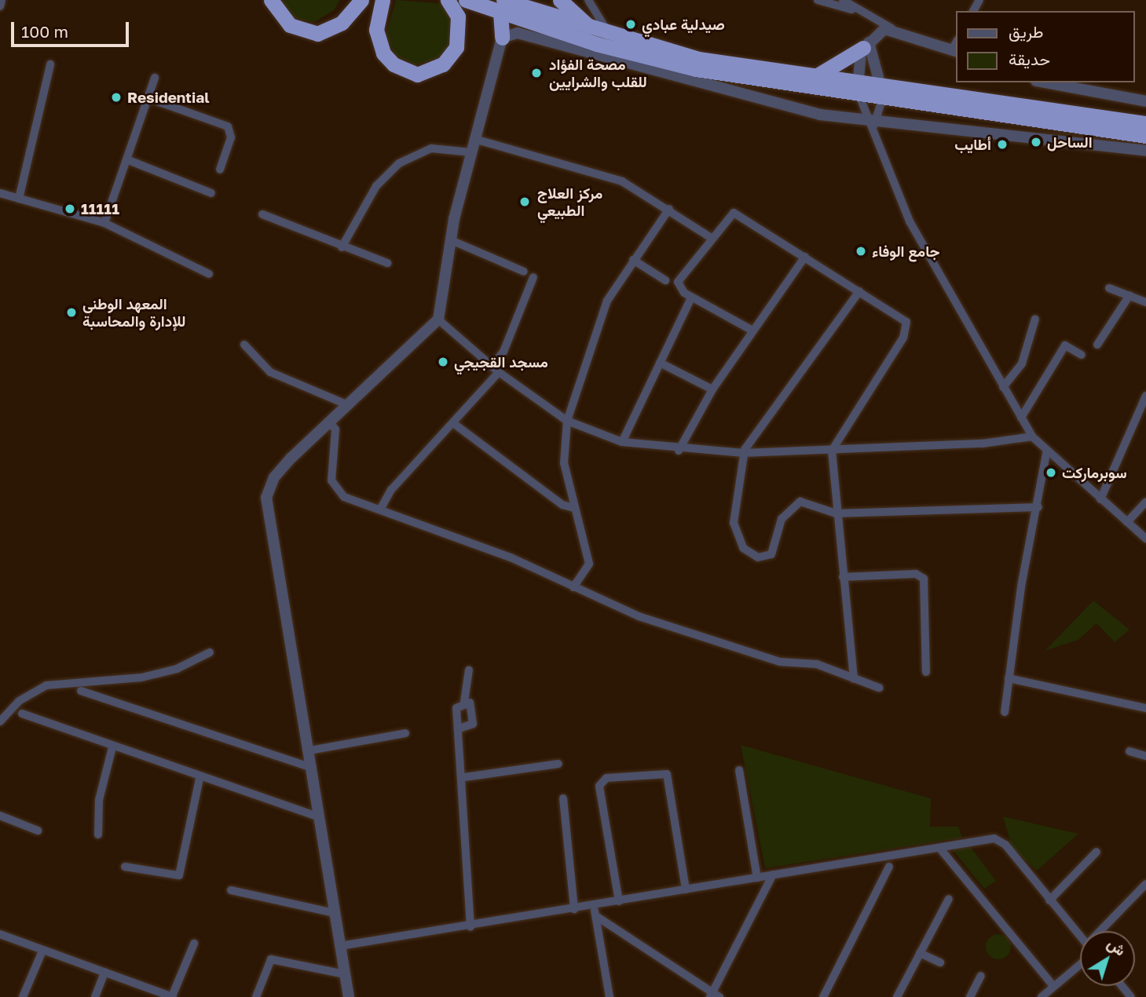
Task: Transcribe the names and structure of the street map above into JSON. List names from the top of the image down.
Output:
{
  "places": [
    "صيدلية عبادي",
    "مصحة الفؤاد للقلب والشرايين",
    "Residential",
    "الساحل",
    "أطايب",
    "مركز العلاج الطبيعي",
    "11111",
    "جامع الوفاء",
    "المعهد الوطني للإدارة والمحاسبة",
    "مسجد القجيجي",
    "سوبرماركت"
  ],
  "legend": ["طريق", "حديقة"],
  "scale_bar": "100 m",
  "north": "top right"
}
